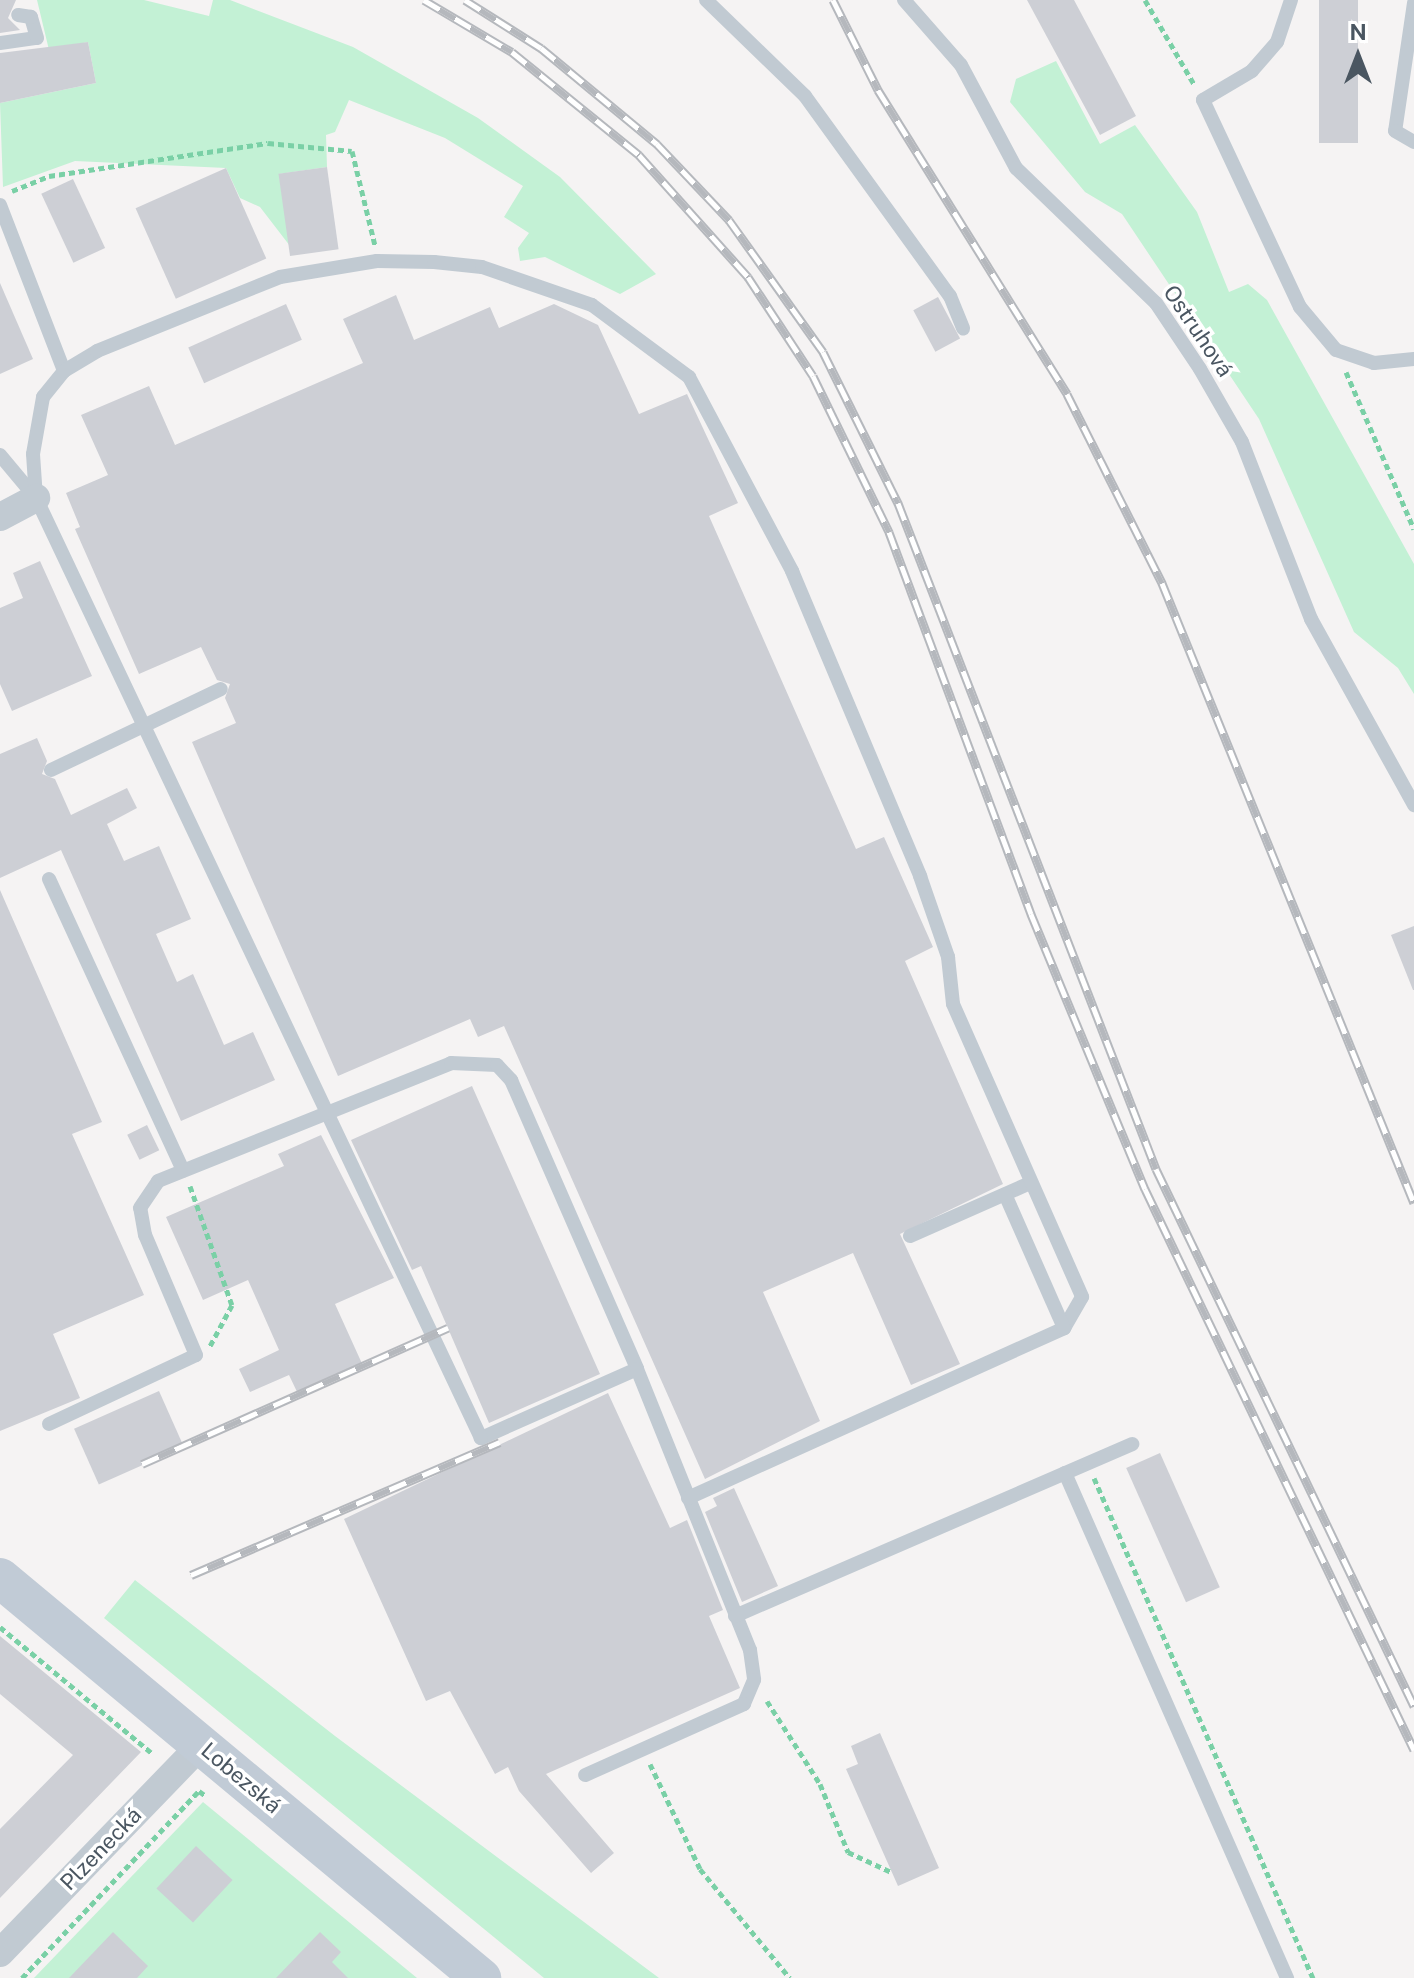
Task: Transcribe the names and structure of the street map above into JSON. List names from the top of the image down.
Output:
{
  "streets": {
    "street": ["Lobezská", "Plzenecká"],
    "lane": ["Ostruhová"]
  },
  "crossings": [
    ["Lobezská", "Plzenecká"]
  ],
  "north": "top"
}
